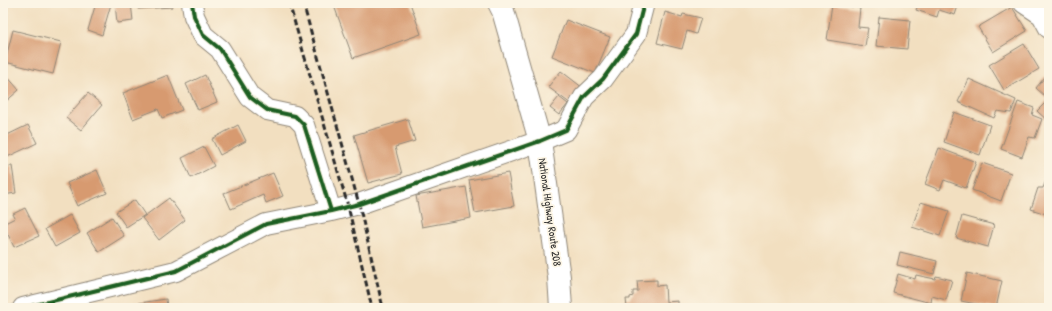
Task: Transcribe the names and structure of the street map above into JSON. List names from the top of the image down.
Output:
{
  "streets": {
    "highway": ["National Highway Route 208"]
  }
}
